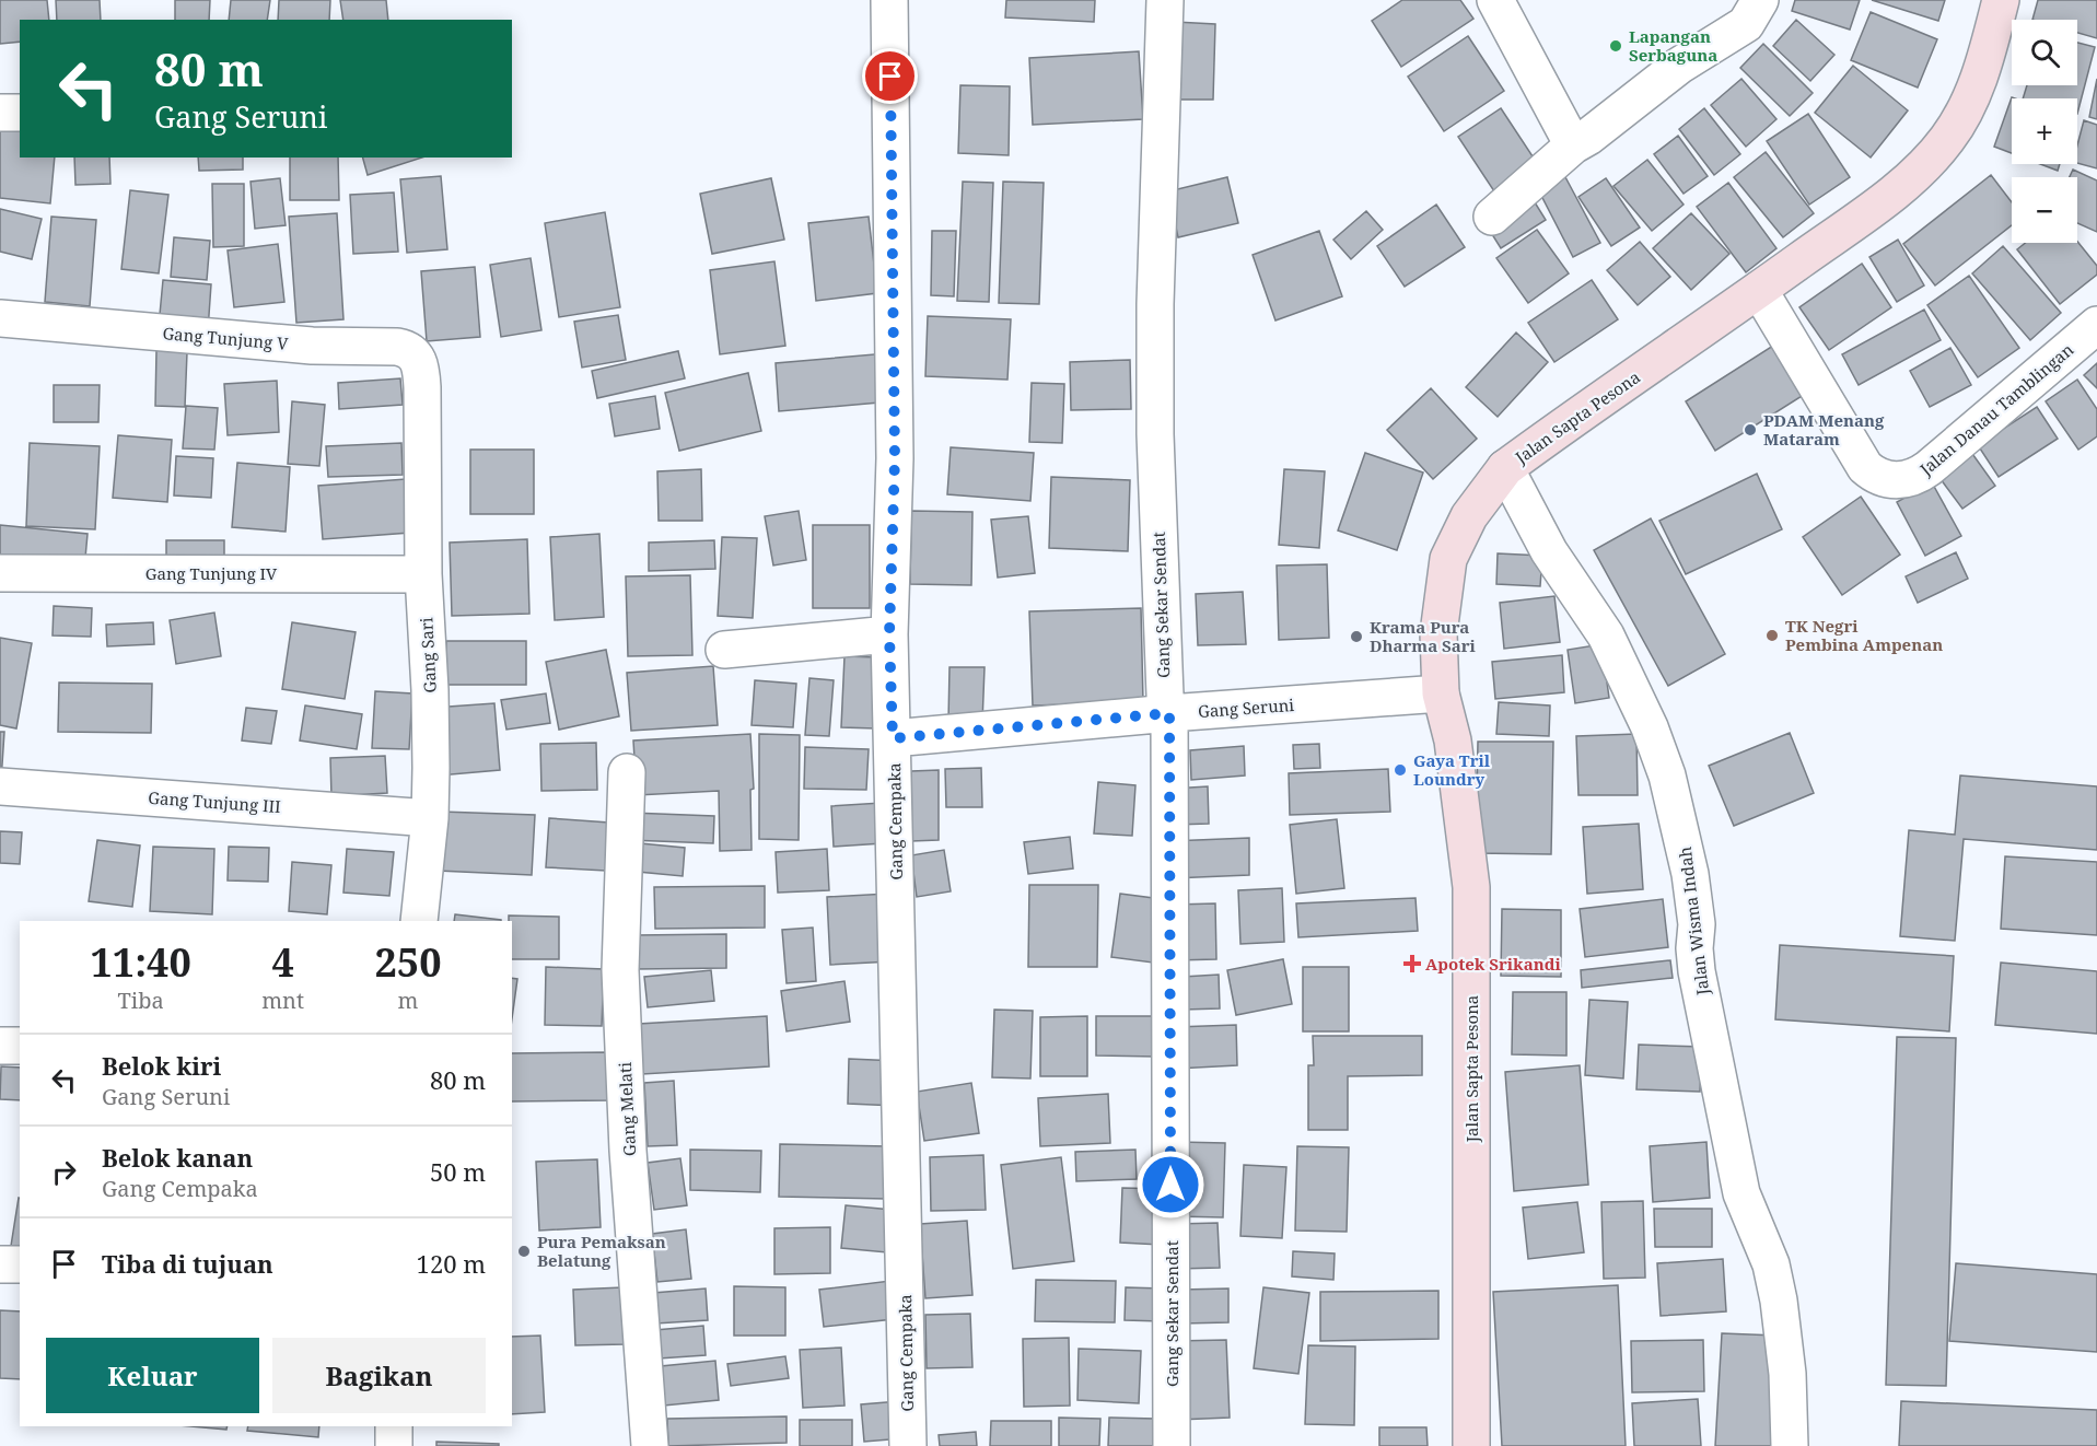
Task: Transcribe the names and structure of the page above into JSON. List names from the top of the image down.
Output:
{
  "streets": {
    "street": [
      "Gang Tunjung V",
      "Jalan Danau Tamblingan",
      "Jalan Sapta Pesona",
      "Gang Tunjung IV",
      "Gang Sekar Sendat",
      "Gang Sari",
      "Gang Seruni",
      "Gang Tunjung III",
      "Gang Cempaka",
      "Jalan Wisma Indah",
      "Gang Melati"
    ]
  },
  "crossings": [
    ["Gang Tunjung V", "Gang Sari"],
    ["Jalan Danau Tamblingan", "Jalan Sapta Pesona"],
    ["Jalan Sapta Pesona", "Gang Seruni"],
    ["Jalan Sapta Pesona", "Jalan Wisma Indah"],
    ["Gang Tunjung IV", "Gang Sari"],
    ["Gang Sekar Sendat", "Gang Seruni"],
    ["Gang Sari", "Gang Tunjung III"],
    ["Gang Seruni", "Gang Cempaka"]
  ],
  "places": {
    "other": [
      "Lapangan Serbaguna",
      "PDAM Menang Mataram",
      "TK Negri Pembina Ampenan",
      "Krama Pura Dharma Sari",
      "Gaya Tril Loundry",
      "Pura Pemaksan Belatung"
    ],
    "health": ["Apotek Srikandi"]
  },
  "page": {
    "map_buttons": ["+", "−"],
    "turn": ["80 m", "Gang Seruni"],
    "eta": [
      "11:40",
      "Tiba",
      "4",
      "mnt",
      "250",
      "m"
    ],
    "list": [
      {
        "name": "Belok kiri",
        "note": "Gang Seruni",
        "value": "80 m"
      },
      {
        "name": "Belok kanan",
        "note": "Gang Cempaka",
        "value": "50 m"
      },
      {
        "name": "Tiba di tujuan",
        "value": "120 m"
      }
    ],
    "buttons": ["Keluar", "Bagikan"]
  }
}
